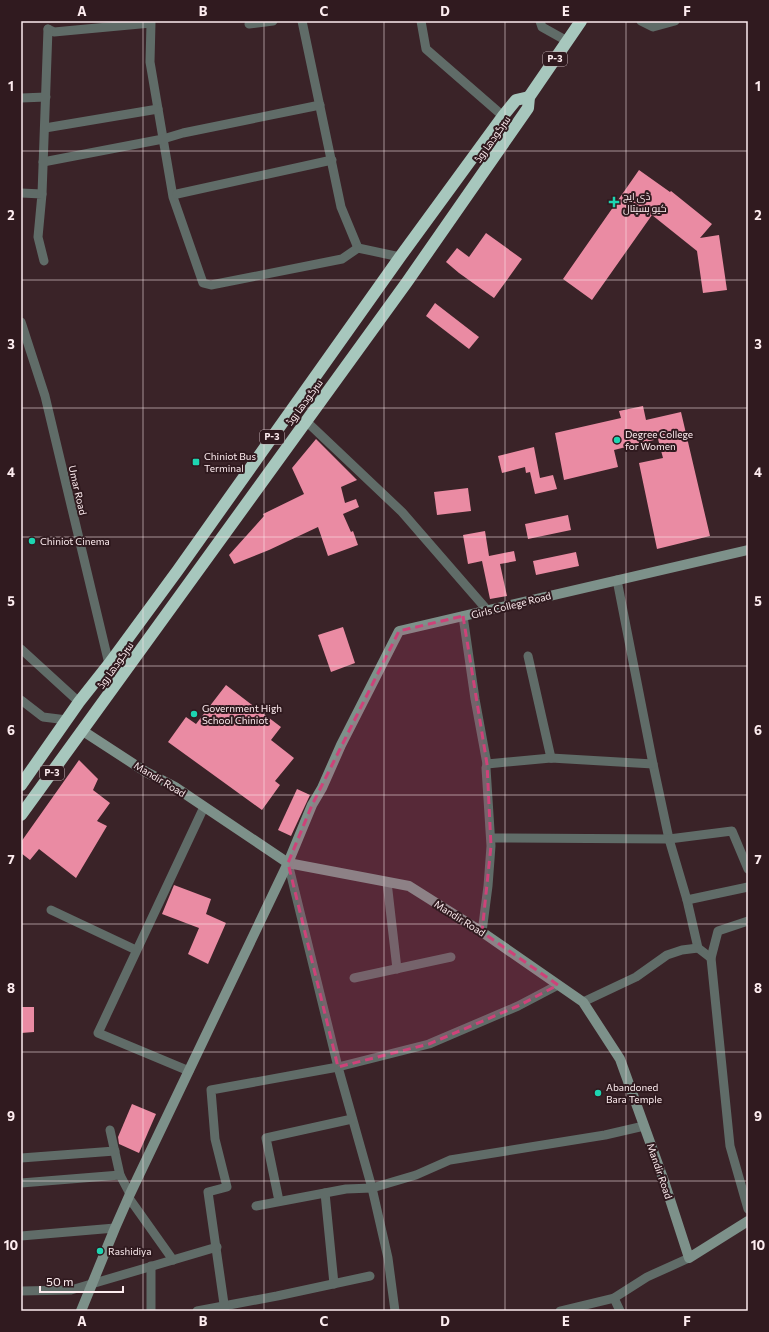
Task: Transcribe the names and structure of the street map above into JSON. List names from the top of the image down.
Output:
{
  "streets": {
    "highway": ["P-3", "سرگودھا روڈ"],
    "street": ["Umar Road", "Girls College Road", "Mandir Road"]
  },
  "crossings": [
    ["سرگودھا روڈ", "Umar Road"],
    ["سرگودھا روڈ", "Mandir Road"],
    ["Girls College Road", "Mandir Road"]
  ],
  "places": {
    "health": ["ڈی ایچ کیو ہسپتال"],
    "other": [
      "Degree College for Women",
      "Chiniot Cinema",
      "Government High School Chiniot",
      "Abandoned Bara Temple",
      "Rashidiya"
    ],
    "transit": ["Chiniot Bus Terminal"]
  },
  "scale_bar": "50 m",
  "grid": {
    "columns": [
      "A",
      "B",
      "C",
      "D",
      "E",
      "F"
    ],
    "rows": [
      "1",
      "2",
      "3",
      "4",
      "5",
      "6",
      "7",
      "8",
      "9",
      "10"
    ]
  }
}
